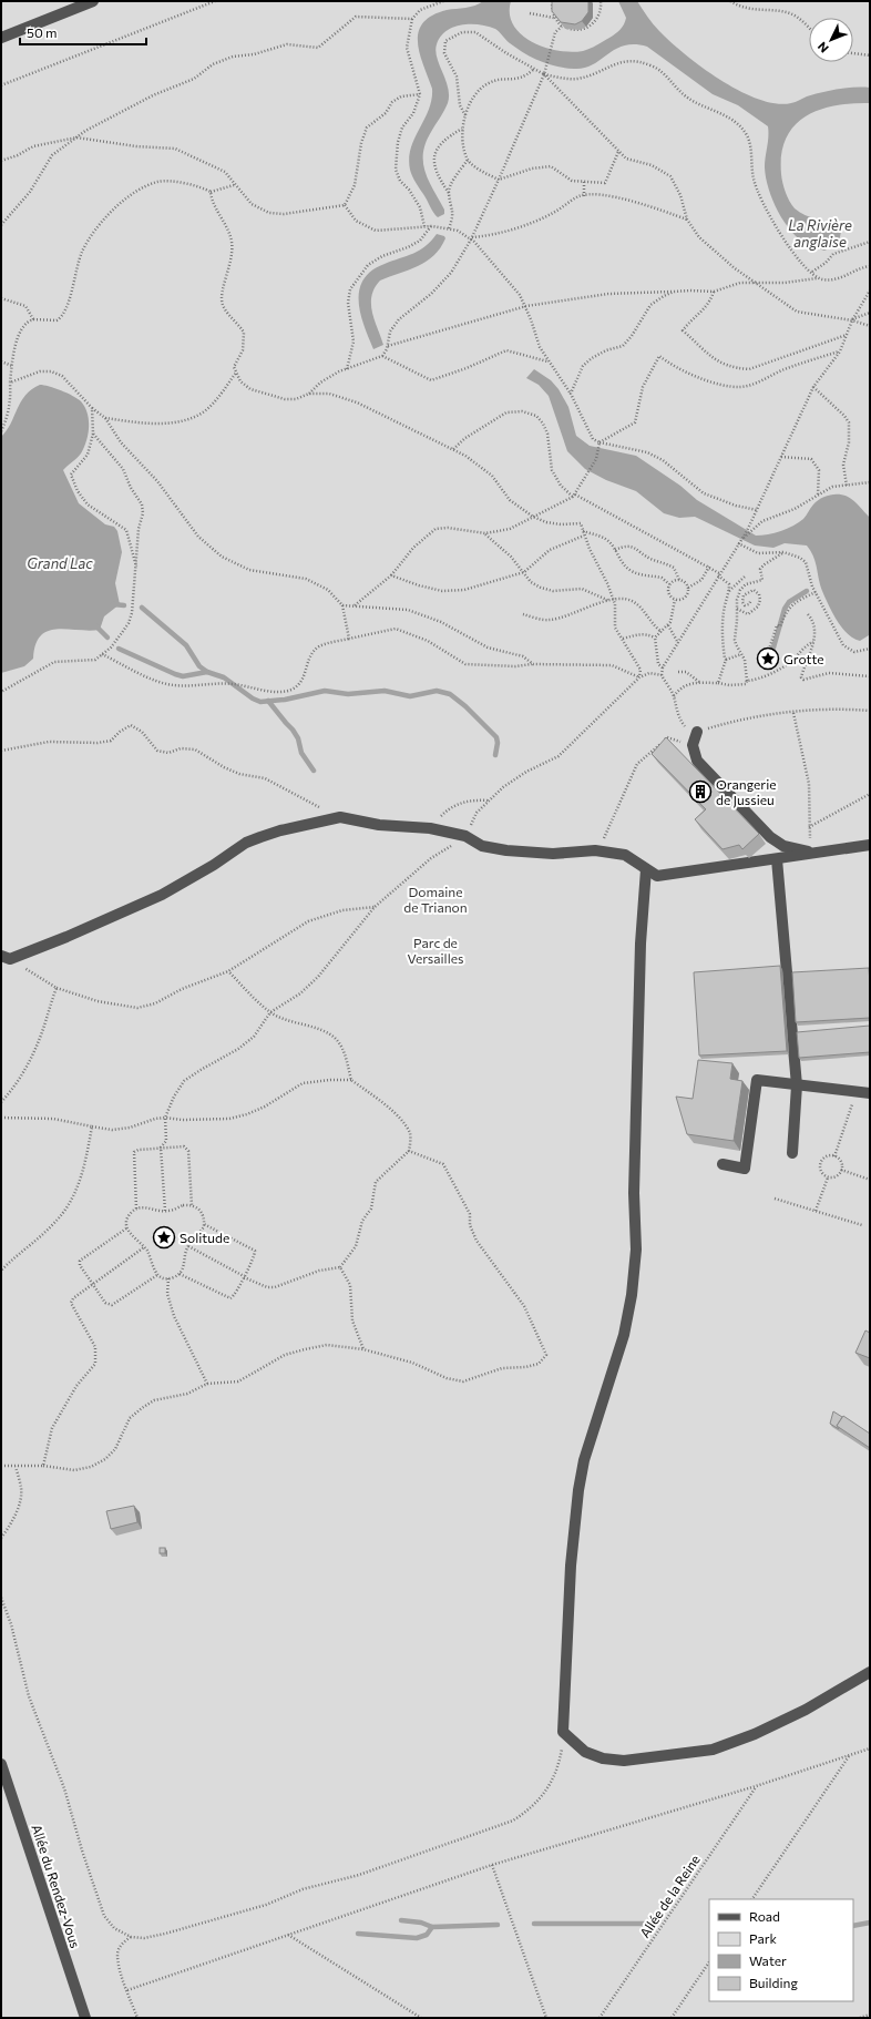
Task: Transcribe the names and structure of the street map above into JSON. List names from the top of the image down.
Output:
{
  "streets": {
    "lane": ["Allée du Rendez-Vous"],
    "path": ["Allée de la Reine"]
  },
  "water": ["La Rivière anglaise", "Grand Lac"],
  "parks": ["Domaine de Trianon", "Parc de Versailles"],
  "places": {
    "place": ["Grotte", "Solitude"],
    "building": ["Orangerie de Jussieu"]
  },
  "legend": [
    "Road",
    "Park",
    "Water",
    "Building"
  ],
  "scale_bar": "50 m",
  "north": "bottom left"
}
